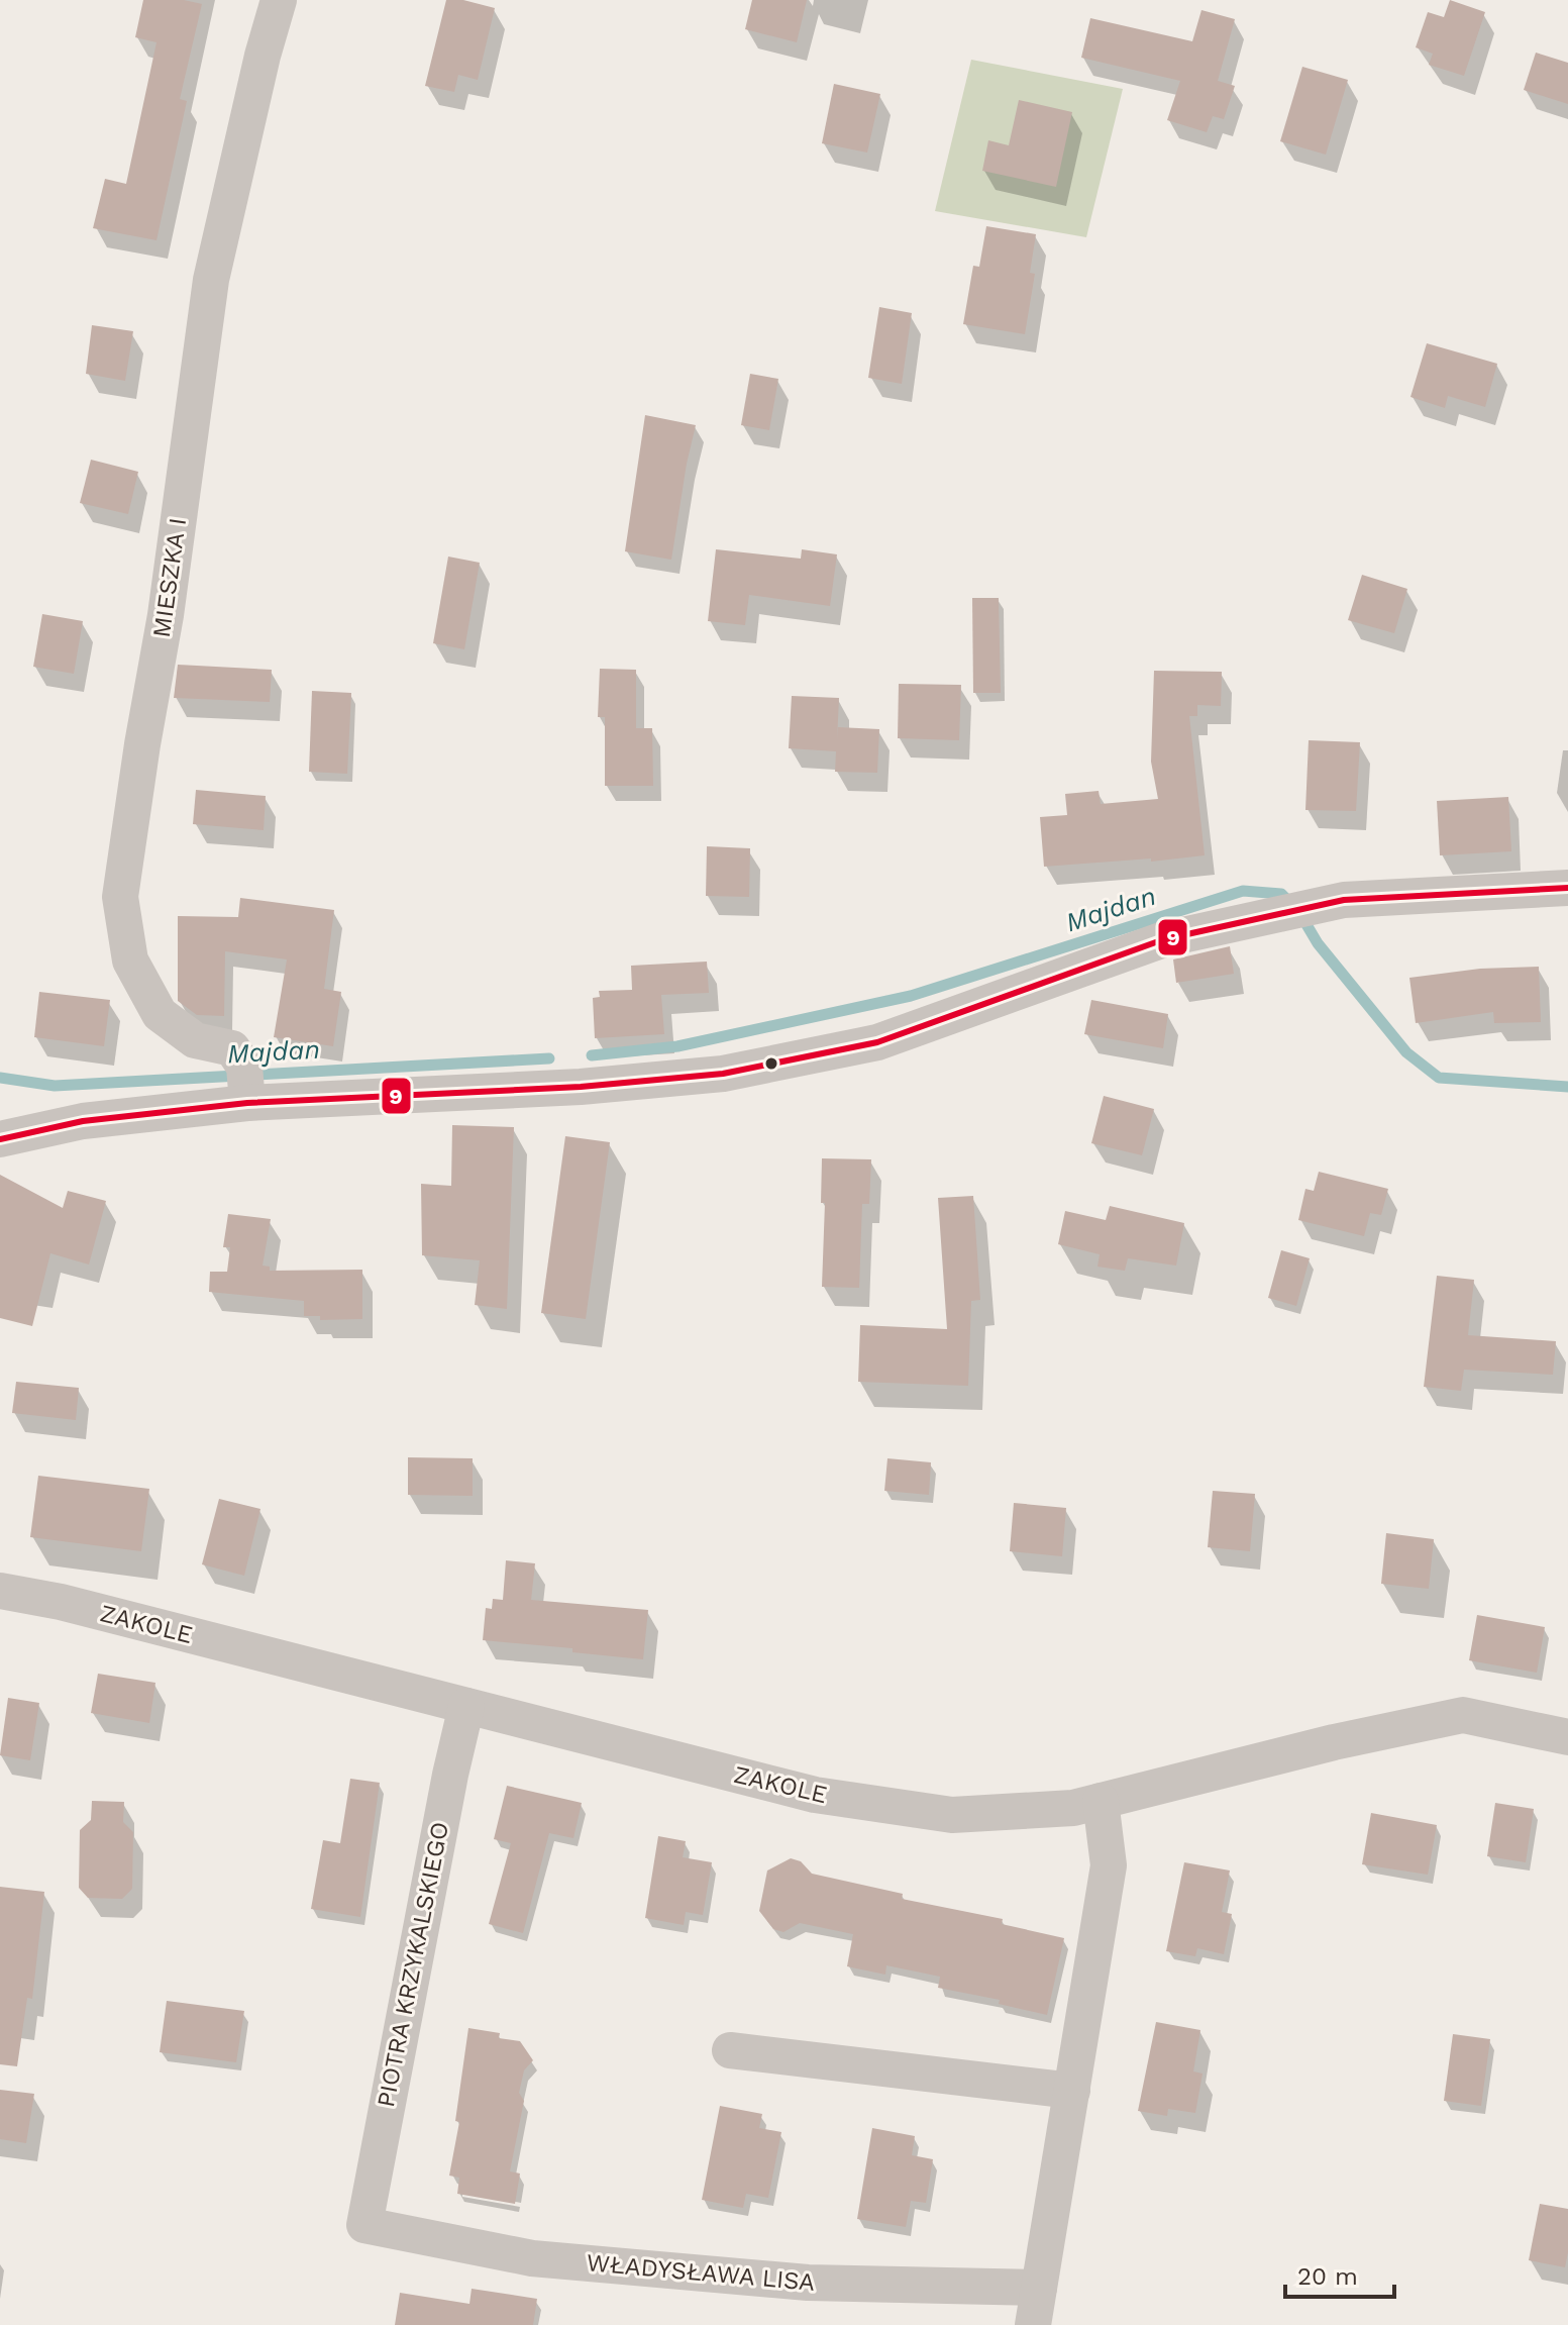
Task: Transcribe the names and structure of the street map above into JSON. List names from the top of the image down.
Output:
{
  "streets": {
    "street": [
      "MIESZKA I",
      "ZAKOLE",
      "PIOTRA KRZYKALSKIEGO",
      "WŁADYSŁAWA LISA"
    ]
  },
  "crossings": [
    ["ZAKOLE", "PIOTRA KRZYKALSKIEGO"],
    ["PIOTRA KRZYKALSKIEGO", "WŁADYSŁAWA LISA"]
  ],
  "water": ["Majdan"],
  "lines": ["transit line 9"],
  "scale_bar": "20 m"
}
